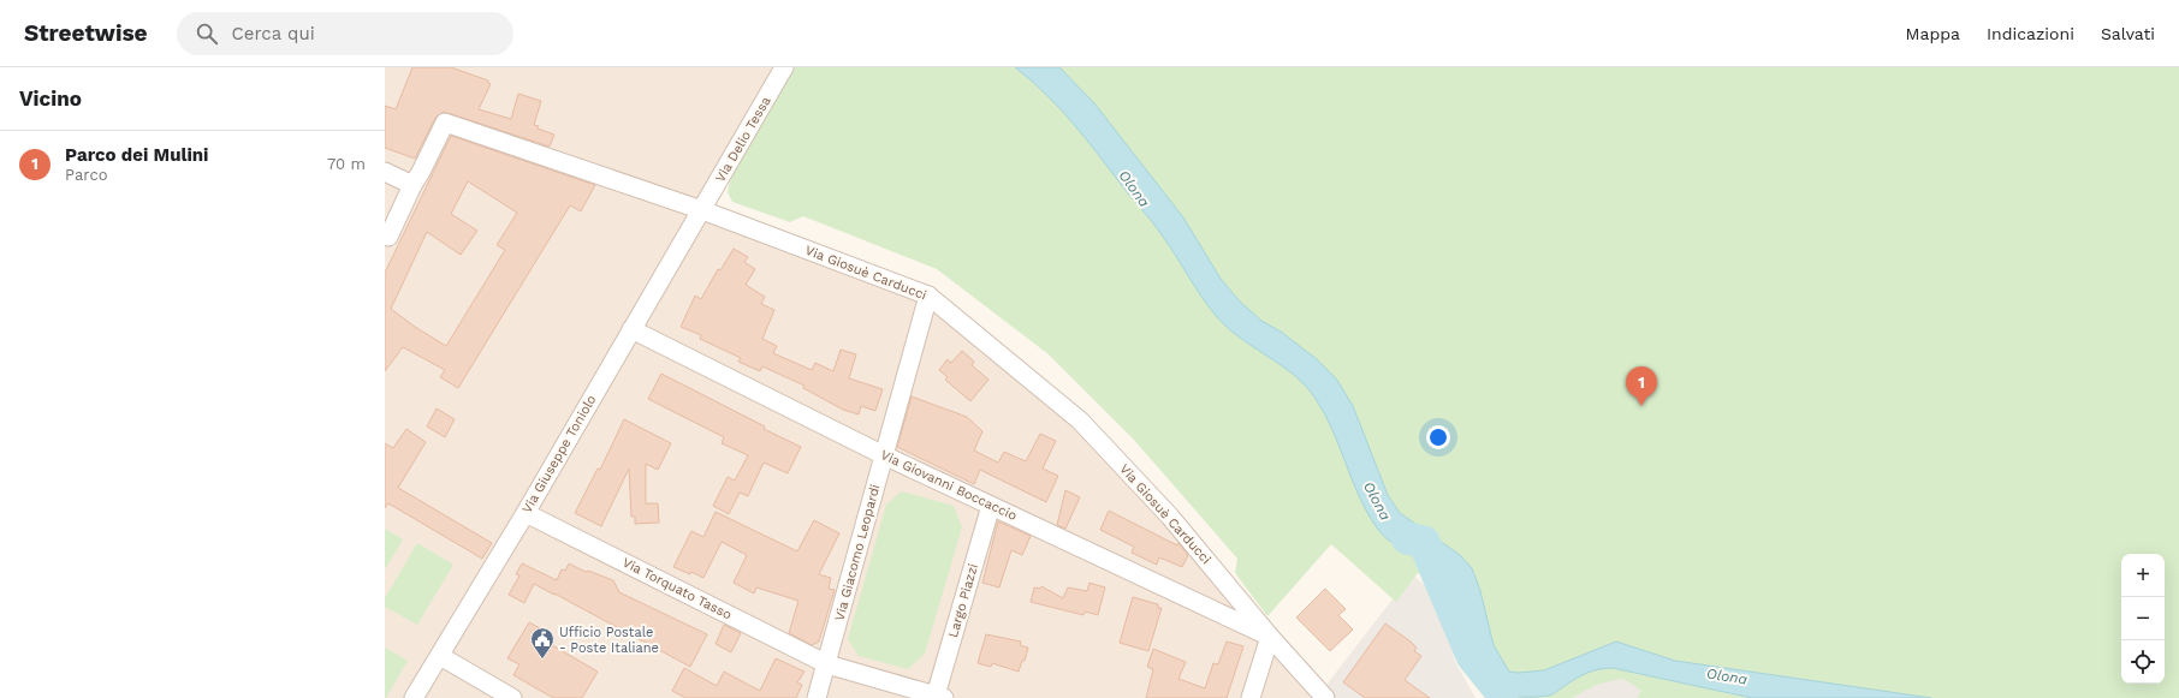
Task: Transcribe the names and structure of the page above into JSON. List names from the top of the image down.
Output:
{
  "streets": {
    "street": [
      "Via Delio Tessa",
      "Via Giosuè Carducci",
      "Via Giuseppe Toniolo",
      "Via Giovanni Boccaccio",
      "Via Giacomo Leopardi",
      "Via Torquato Tasso",
      "Largo Piazzi"
    ]
  },
  "crossings": [
    ["Via Delio Tessa", "Via Giosuè Carducci"],
    ["Via Delio Tessa", "Via Giuseppe Toniolo"],
    ["Via Giosuè Carducci", "Via Giuseppe Toniolo"],
    ["Via Giosuè Carducci", "Via Giovanni Boccaccio"],
    ["Via Giosuè Carducci", "Via Giacomo Leopardi"],
    ["Via Giuseppe Toniolo", "Via Giovanni Boccaccio"],
    ["Via Giuseppe Toniolo", "Via Torquato Tasso"],
    ["Via Giovanni Boccaccio", "Via Giacomo Leopardi"],
    ["Via Giovanni Boccaccio", "Largo Piazzi"],
    ["Via Giacomo Leopardi", "Via Torquato Tasso"],
    ["Via Torquato Tasso", "Largo Piazzi"]
  ],
  "water": ["Olona"],
  "places": {
    "public building": ["Ufficio Postale - Poste Italiane"]
  },
  "page": {
    "header": "Streetwise",
    "search": "Cerca qui",
    "nav": ["Mappa", "Indicazioni", "Salvati"],
    "heading": "Vicino",
    "list": [
      {
        "mark": "1",
        "name": "Parco dei Mulini",
        "note": "Parco",
        "value": "70 m"
      }
    ],
    "pins": "1",
    "map_buttons": ["+", "−"]
  }
}
